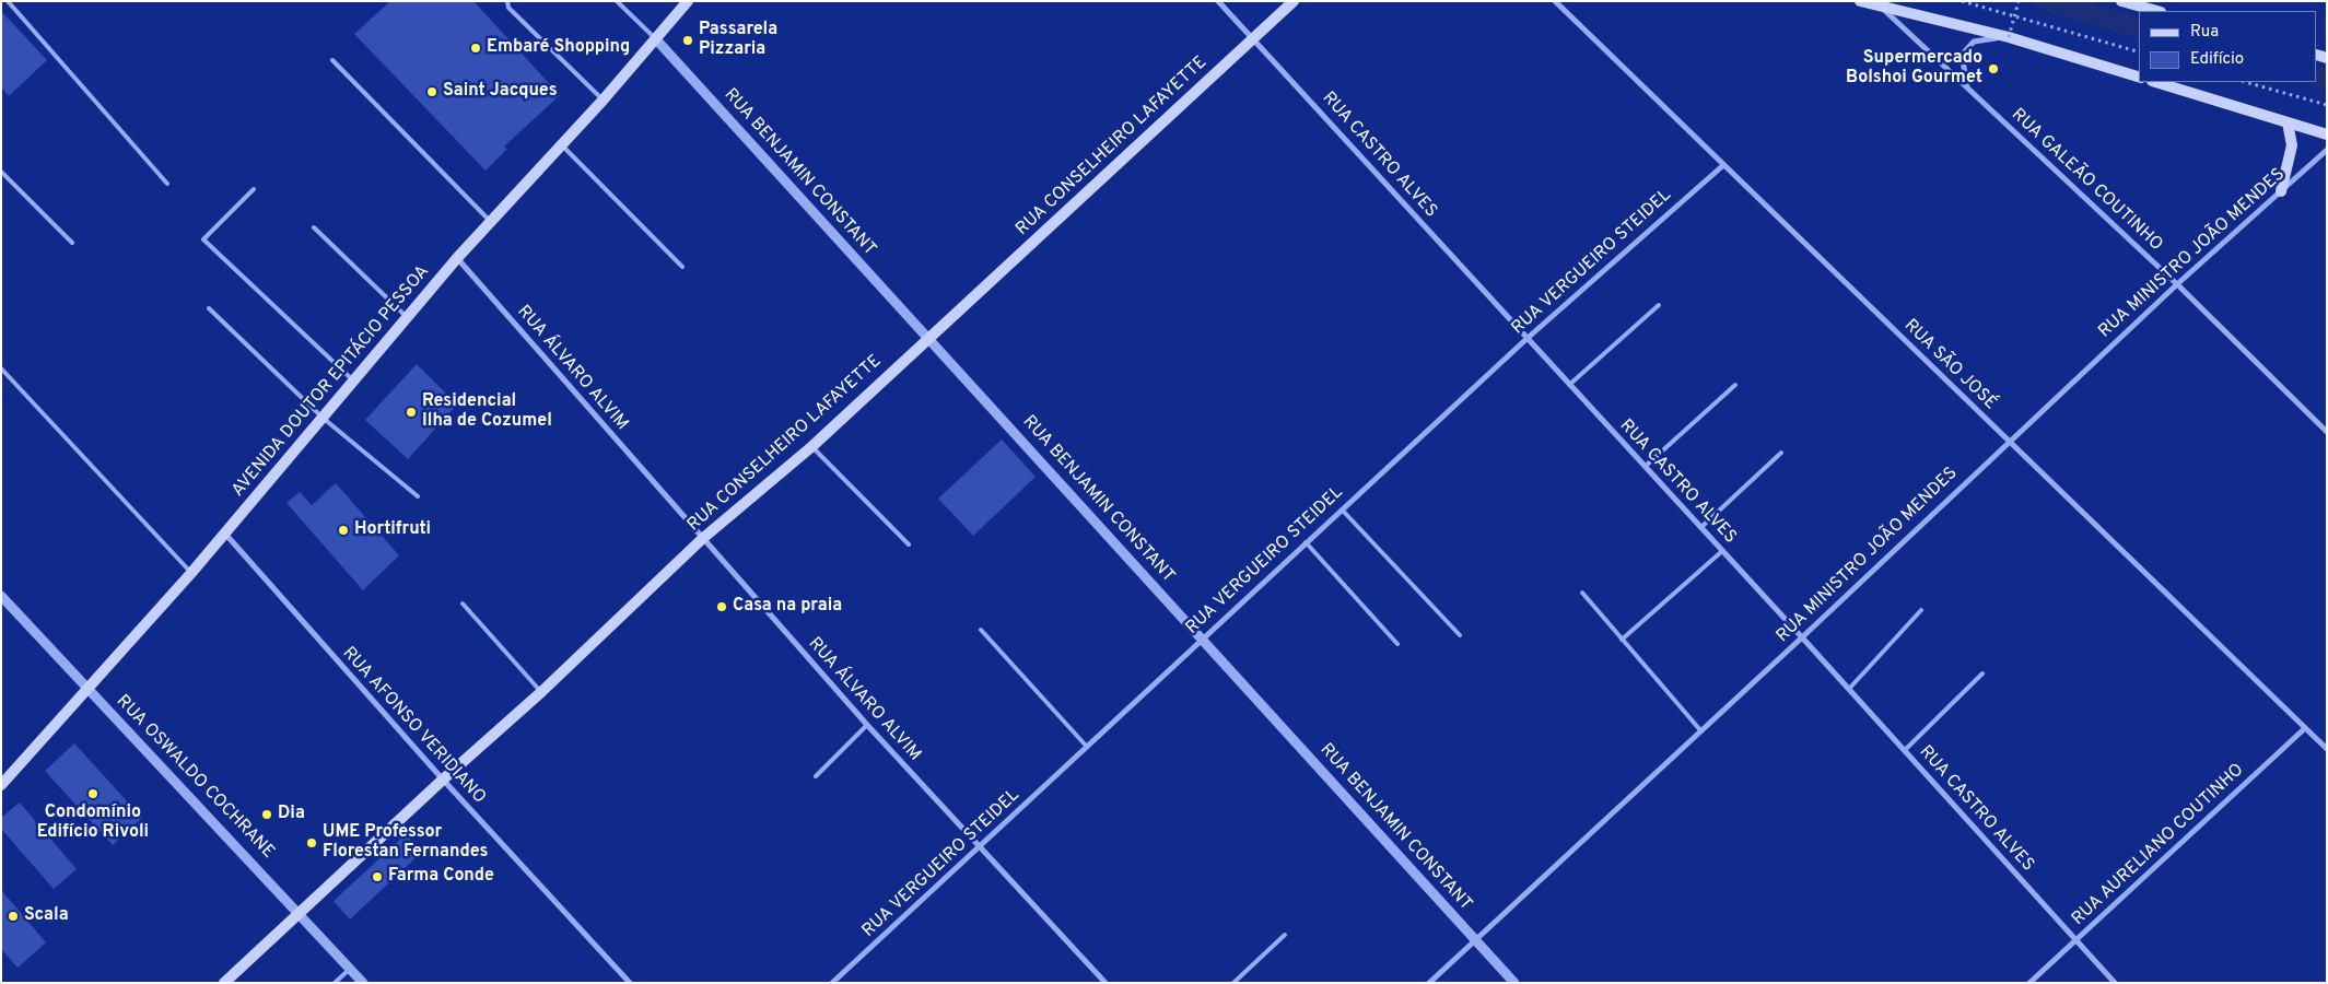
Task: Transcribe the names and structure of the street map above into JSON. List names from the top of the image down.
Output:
{
  "streets": {
    "main road": ["RUA CONSELHEIRO LAFAYETTE", "AVENIDA DOUTOR EPITÁCIO PESSOA"],
    "street": [
      "RUA CASTRO ALVES",
      "RUA BENJAMIN CONSTANT",
      "RUA GALEÃO COUTINHO",
      "RUA MINISTRO JOÃO MENDES",
      "RUA VERGUEIRO STEIDEL",
      "RUA SÃO JOSÉ",
      "RUA ÁLVARO ALVIM",
      "RUA AFONSO VERIDIANO",
      "RUA OSWALDO COCHRANE",
      "RUA AURELIANO COUTINHO"
    ]
  },
  "crossings": [
    ["RUA CONSELHEIRO LAFAYETTE", "RUA CASTRO ALVES"],
    ["RUA CONSELHEIRO LAFAYETTE", "RUA BENJAMIN CONSTANT"],
    ["RUA CONSELHEIRO LAFAYETTE", "RUA ÁLVARO ALVIM"],
    ["RUA CONSELHEIRO LAFAYETTE", "RUA AFONSO VERIDIANO"],
    ["RUA CONSELHEIRO LAFAYETTE", "RUA OSWALDO COCHRANE"],
    ["RUA CASTRO ALVES", "RUA MINISTRO JOÃO MENDES"],
    ["RUA CASTRO ALVES", "RUA VERGUEIRO STEIDEL"],
    ["RUA CASTRO ALVES", "RUA AURELIANO COUTINHO"],
    ["RUA BENJAMIN CONSTANT", "RUA MINISTRO JOÃO MENDES"],
    ["RUA BENJAMIN CONSTANT", "RUA VERGUEIRO STEIDEL"],
    ["RUA BENJAMIN CONSTANT", "AVENIDA DOUTOR EPITÁCIO PESSOA"],
    ["RUA GALEÃO COUTINHO", "RUA MINISTRO JOÃO MENDES"],
    ["RUA MINISTRO JOÃO MENDES", "RUA SÃO JOSÉ"],
    ["RUA VERGUEIRO STEIDEL", "RUA SÃO JOSÉ"],
    ["RUA VERGUEIRO STEIDEL", "RUA ÁLVARO ALVIM"],
    ["RUA SÃO JOSÉ", "RUA AURELIANO COUTINHO"],
    ["RUA ÁLVARO ALVIM", "AVENIDA DOUTOR EPITÁCIO PESSOA"],
    ["AVENIDA DOUTOR EPITÁCIO PESSOA", "RUA AFONSO VERIDIANO"],
    ["AVENIDA DOUTOR EPITÁCIO PESSOA", "RUA OSWALDO COCHRANE"]
  ],
  "places": [
    "Passarela Pizzaria",
    "Embaré Shopping",
    "Supermercado Bolshoi Gourmet",
    "Saint Jacques",
    "Residencial Ilha de Cozumel",
    "Hortifruti",
    "Casa na praia",
    "Condomínio Edifício Rivoli",
    "Dia",
    "UME Professor Florestan Fernandes",
    "Farma Conde",
    "Scala"
  ],
  "legend": ["Rua", "Edifício"]
}
